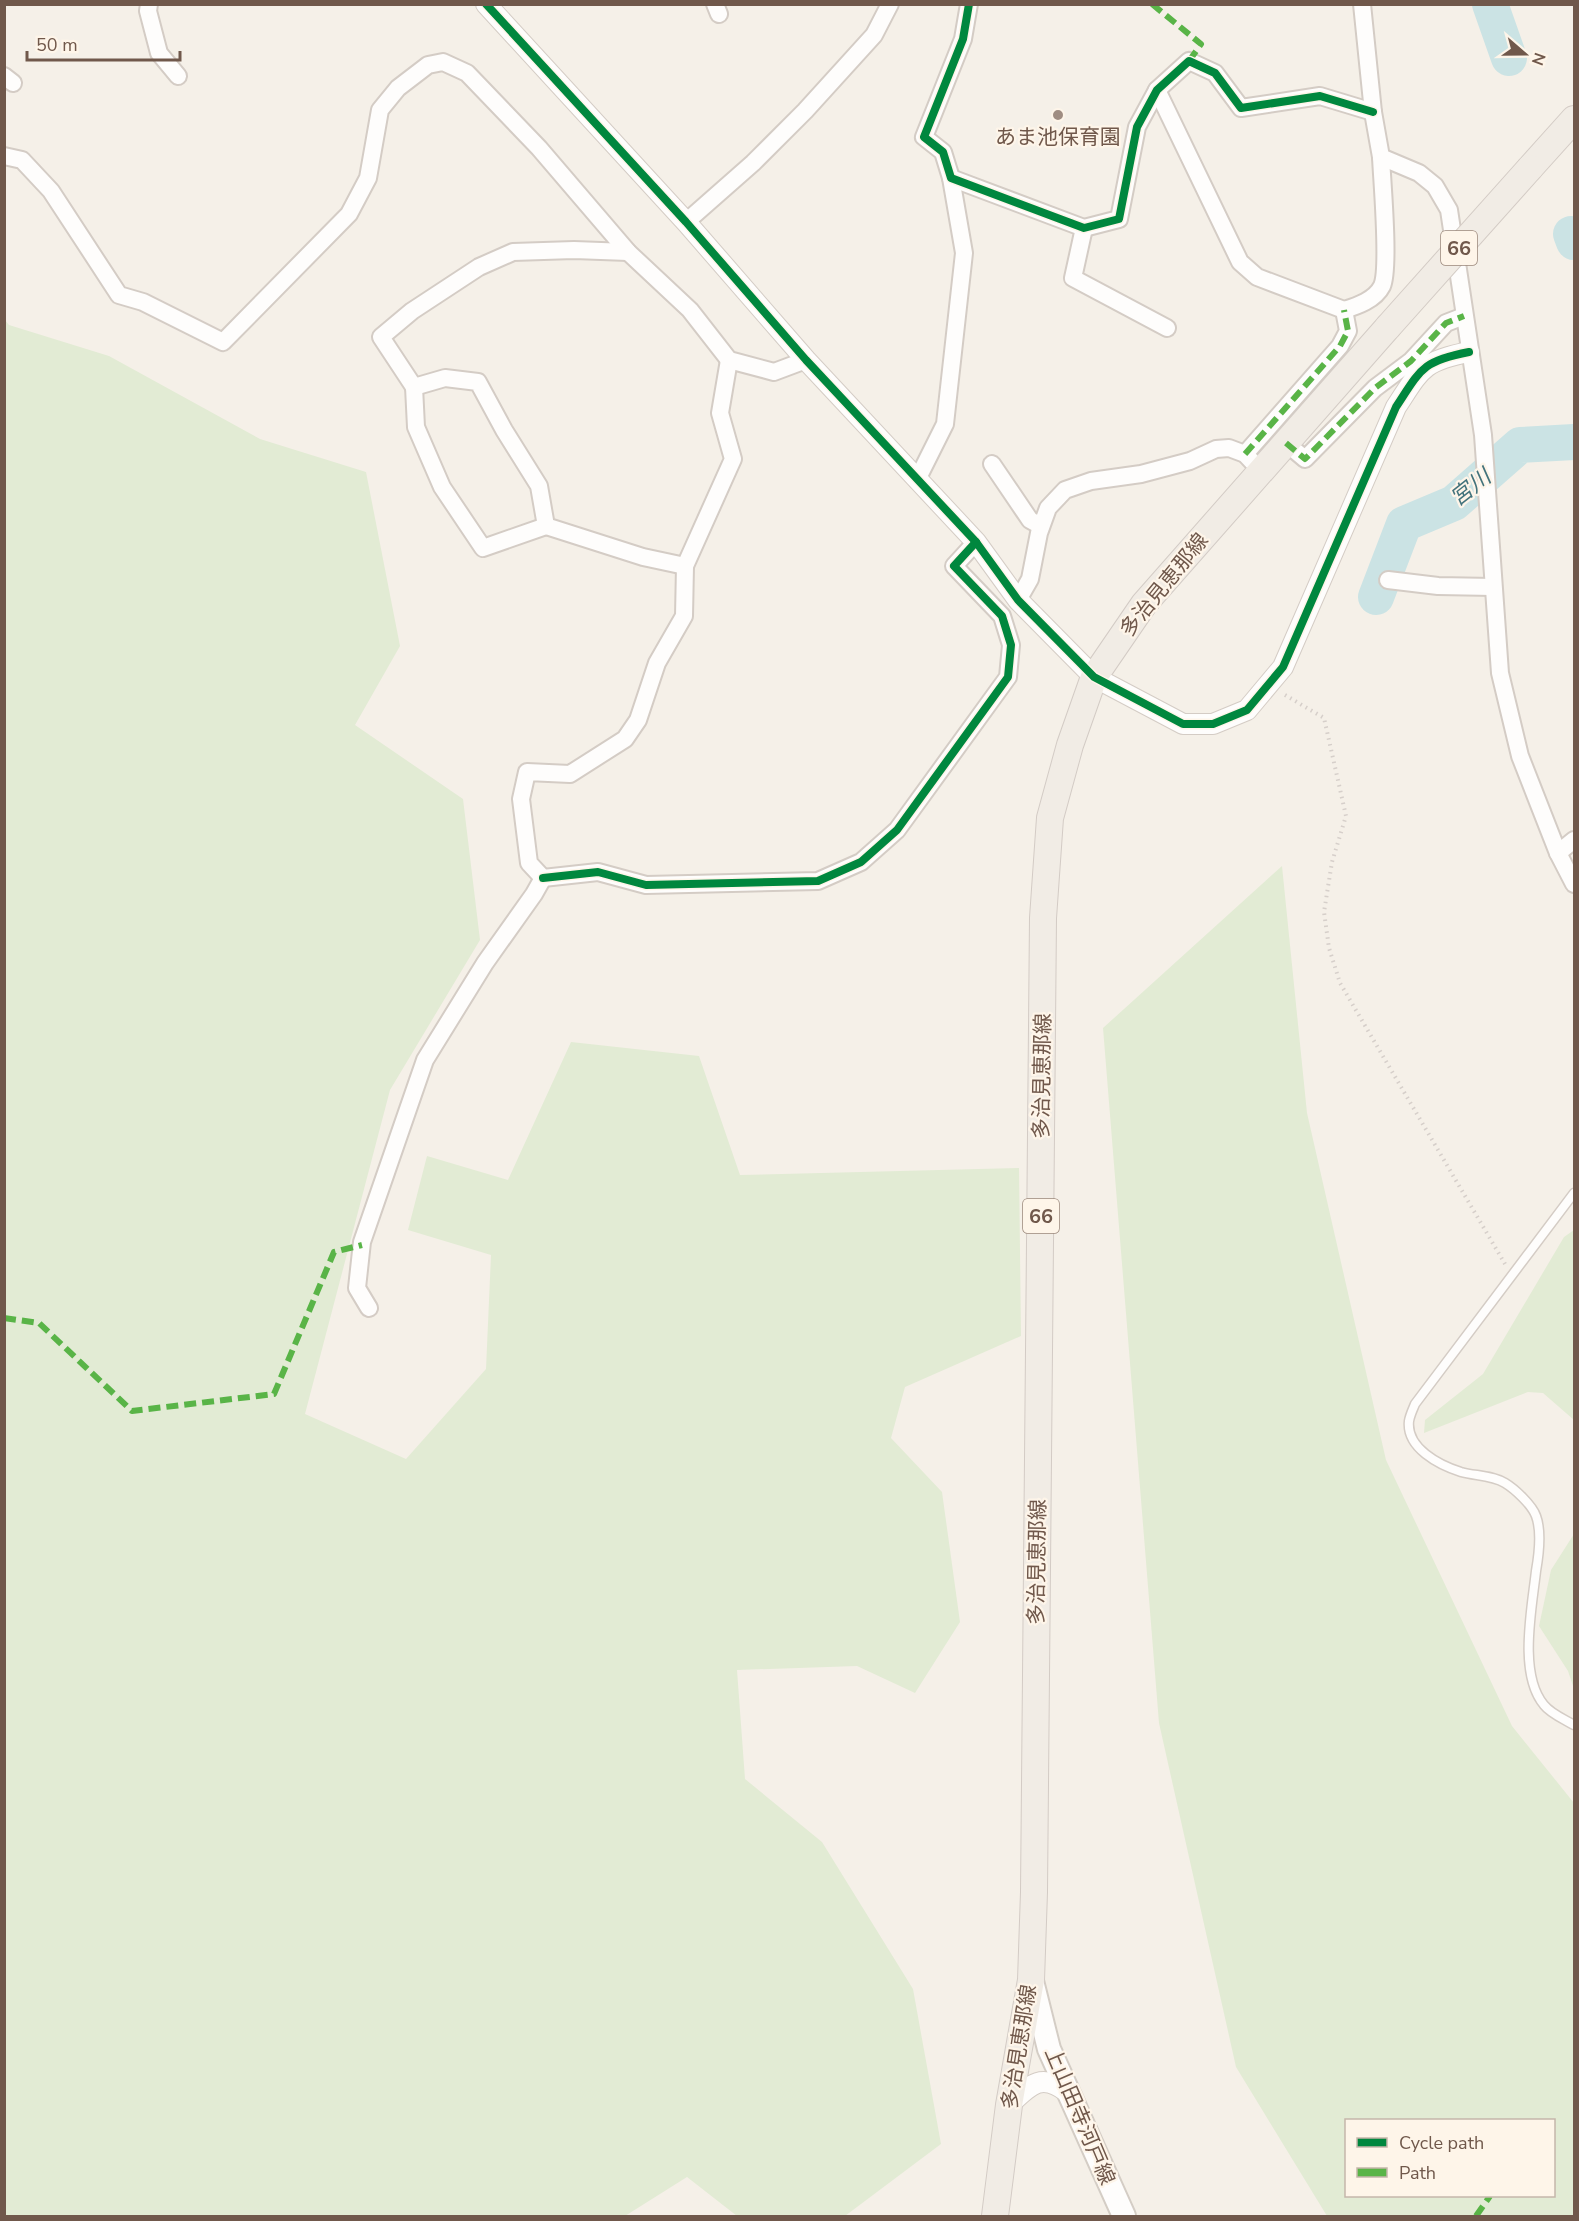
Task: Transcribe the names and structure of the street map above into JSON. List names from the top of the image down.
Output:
{
  "streets": {
    "main road": ["66", "多治見恵那線", "上山田寺河戸線"]
  },
  "crossings": [
    ["多治見恵那線", "上山田寺河戸線"]
  ],
  "water": ["宮川"],
  "places": ["あま池保育園"],
  "legend": ["Cycle path", "Path"],
  "scale_bar": "50 m",
  "north": "right"
}
